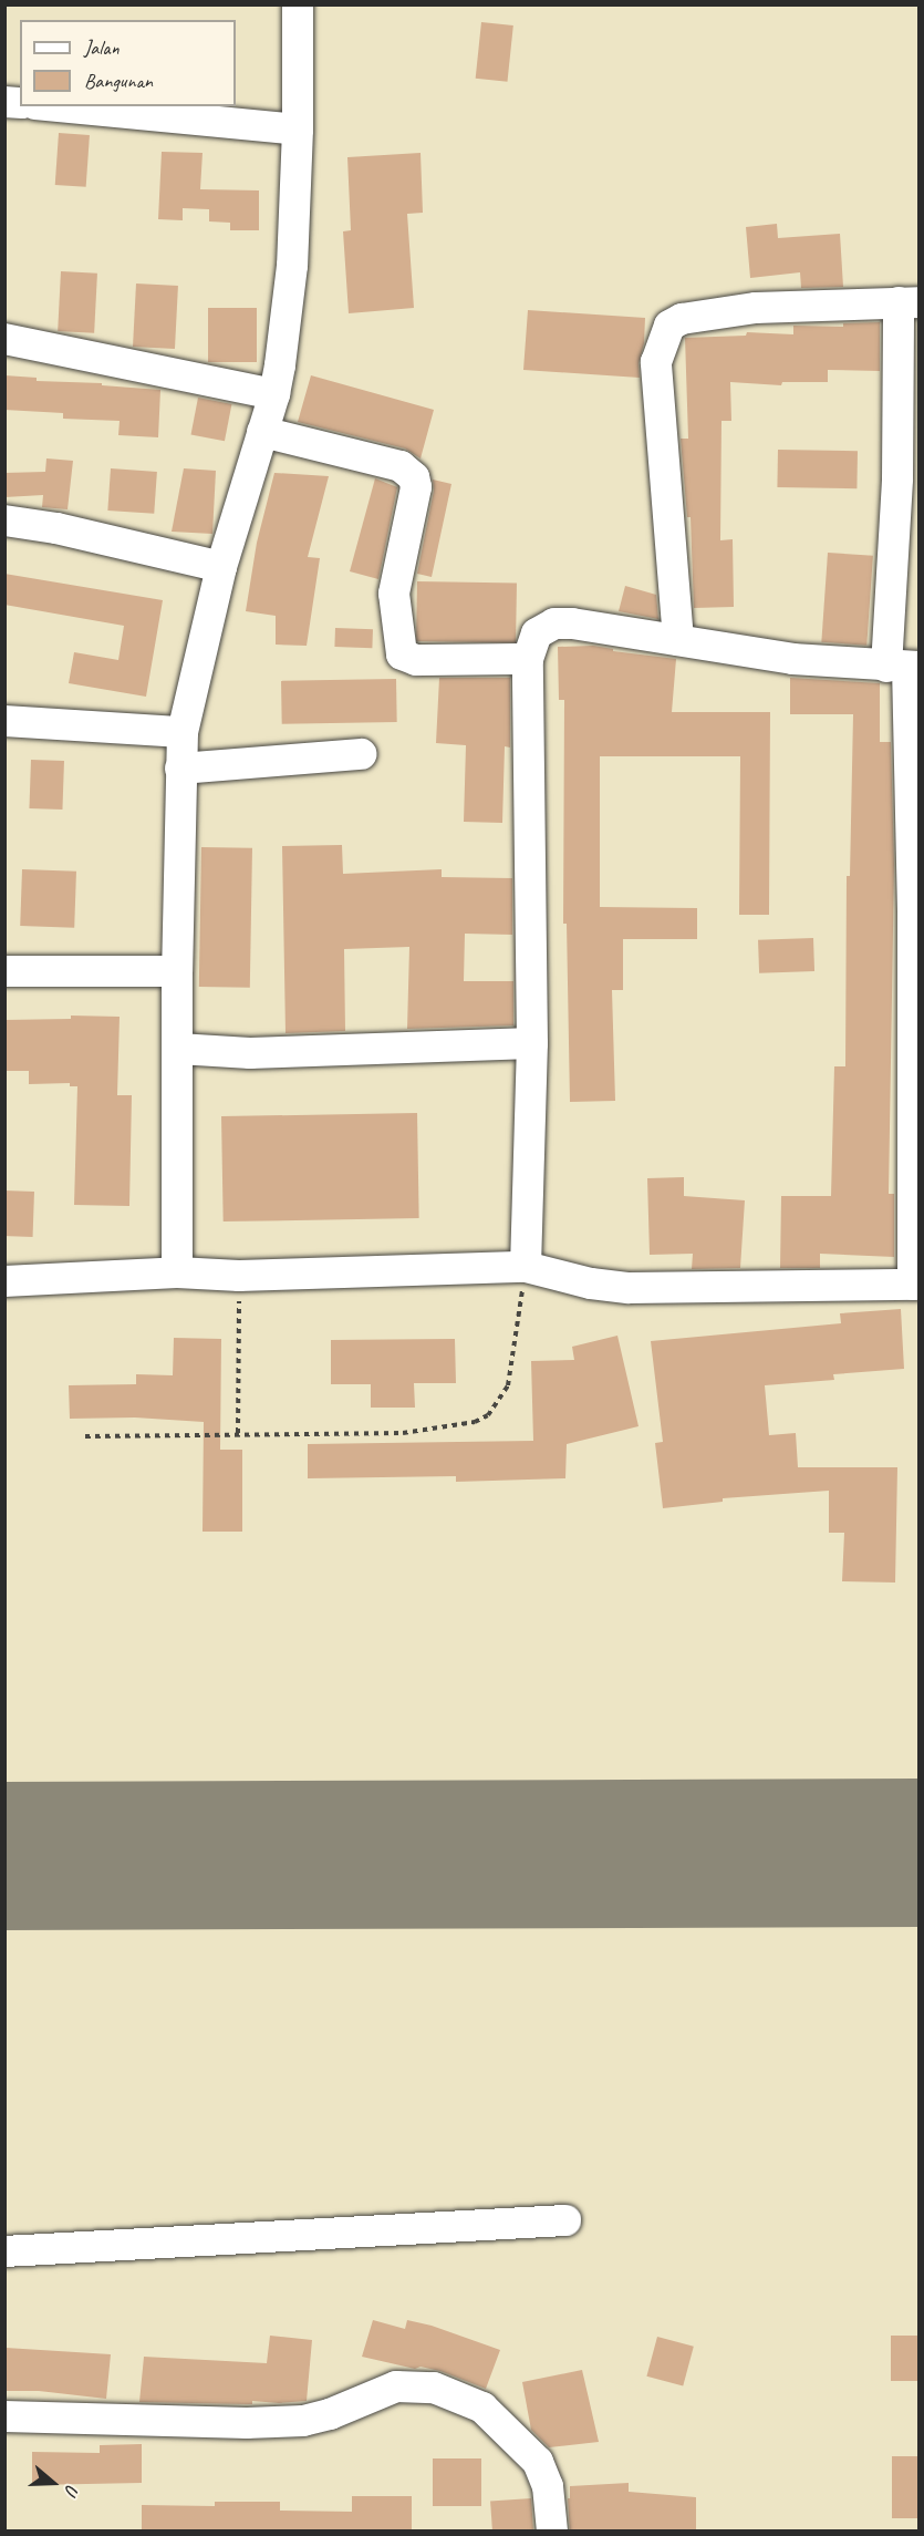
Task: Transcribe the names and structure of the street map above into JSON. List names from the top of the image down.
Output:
{
  "legend": ["Jalan", "Bangunan"],
  "north": "right"
}
